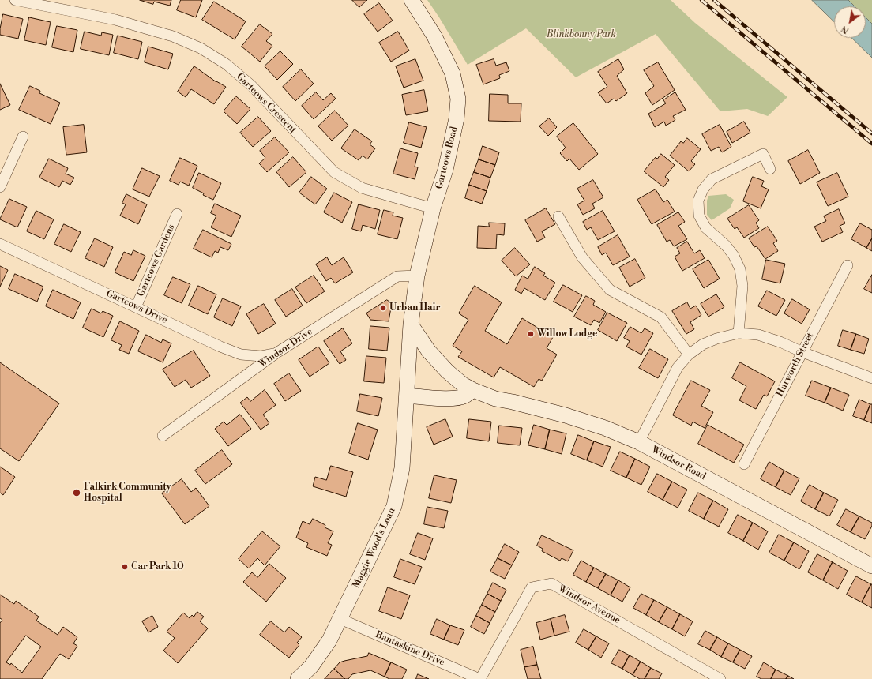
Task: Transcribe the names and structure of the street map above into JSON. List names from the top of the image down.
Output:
{
  "streets": {
    "street": [
      "Gartcows Crescent",
      "Gartcows Road",
      "Gartcows Gardens",
      "Gartcows Drive",
      "Windsor Drive",
      "Hurworth Street",
      "Windsor Road",
      "Maggie Wood's Loan",
      "Windsor Avenue",
      "Bantaskine Drive"
    ]
  },
  "crossings": [
    ["Gartcows Crescent", "Gartcows Road"],
    ["Gartcows Road", "Windsor Drive"],
    ["Gartcows Road", "Windsor Road"],
    ["Gartcows Road", "Maggie Wood's Loan"],
    ["Gartcows Gardens", "Gartcows Drive"],
    ["Gartcows Drive", "Windsor Drive"],
    ["Windsor Road", "Maggie Wood's Loan"],
    ["Maggie Wood's Loan", "Bantaskine Drive"],
    ["Windsor Avenue", "Bantaskine Drive"]
  ],
  "parks": ["Blinkbonny Park"],
  "places": [
    "Urban Hair",
    "Willow Lodge",
    "Falkirk Community Hospital",
    "Car Park 10"
  ],
  "north": "bottom left"
}
